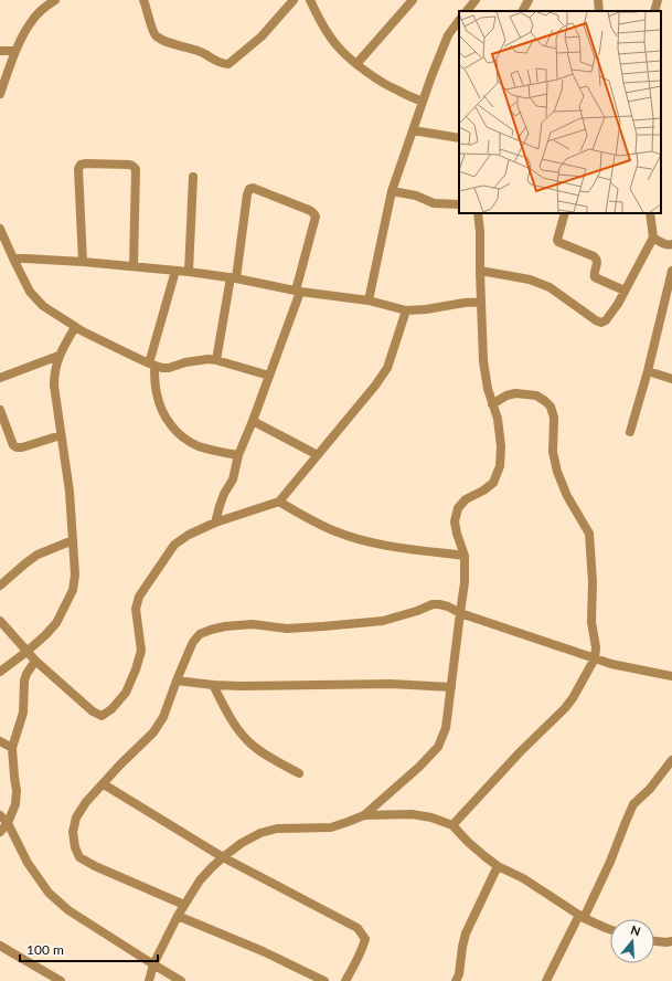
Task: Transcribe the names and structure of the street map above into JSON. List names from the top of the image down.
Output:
{
  "scale_bar": "100 m",
  "north": "top"
}
